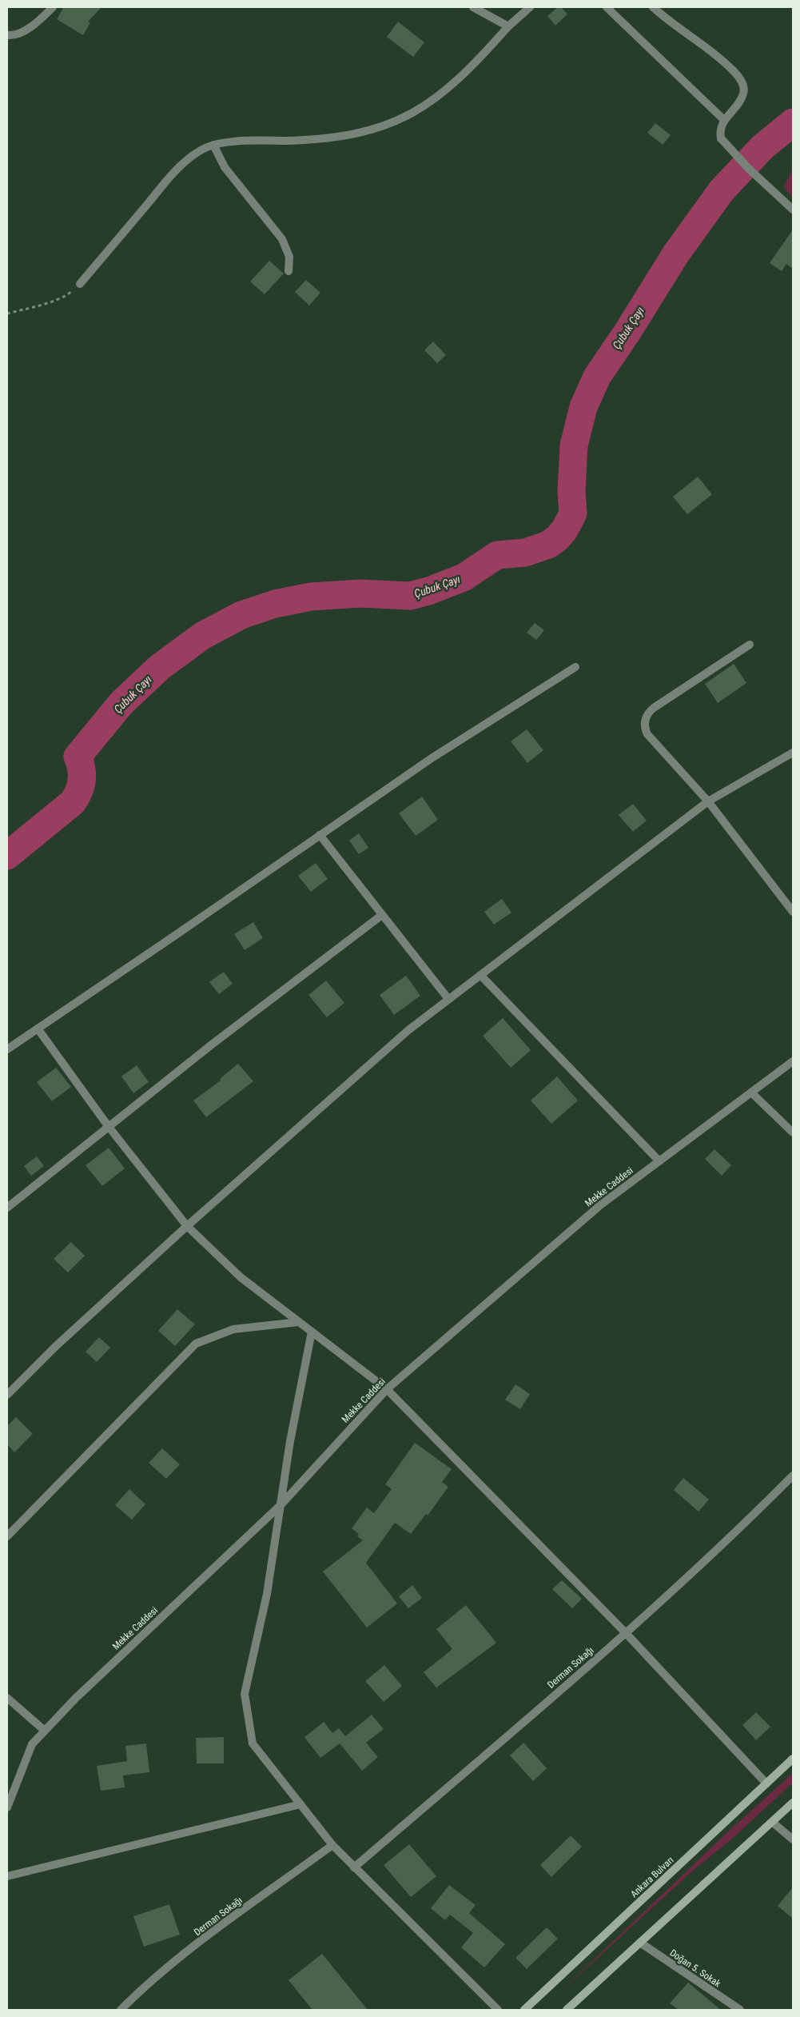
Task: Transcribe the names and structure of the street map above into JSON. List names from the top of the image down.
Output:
{
  "streets": {
    "main road": ["Ankara Bulvarı"],
    "street": ["Mekke Caddesi", "Derman Sokağı", "Doğan 5. Sokak"]
  },
  "water": ["Çubuk Çayı"]
}
